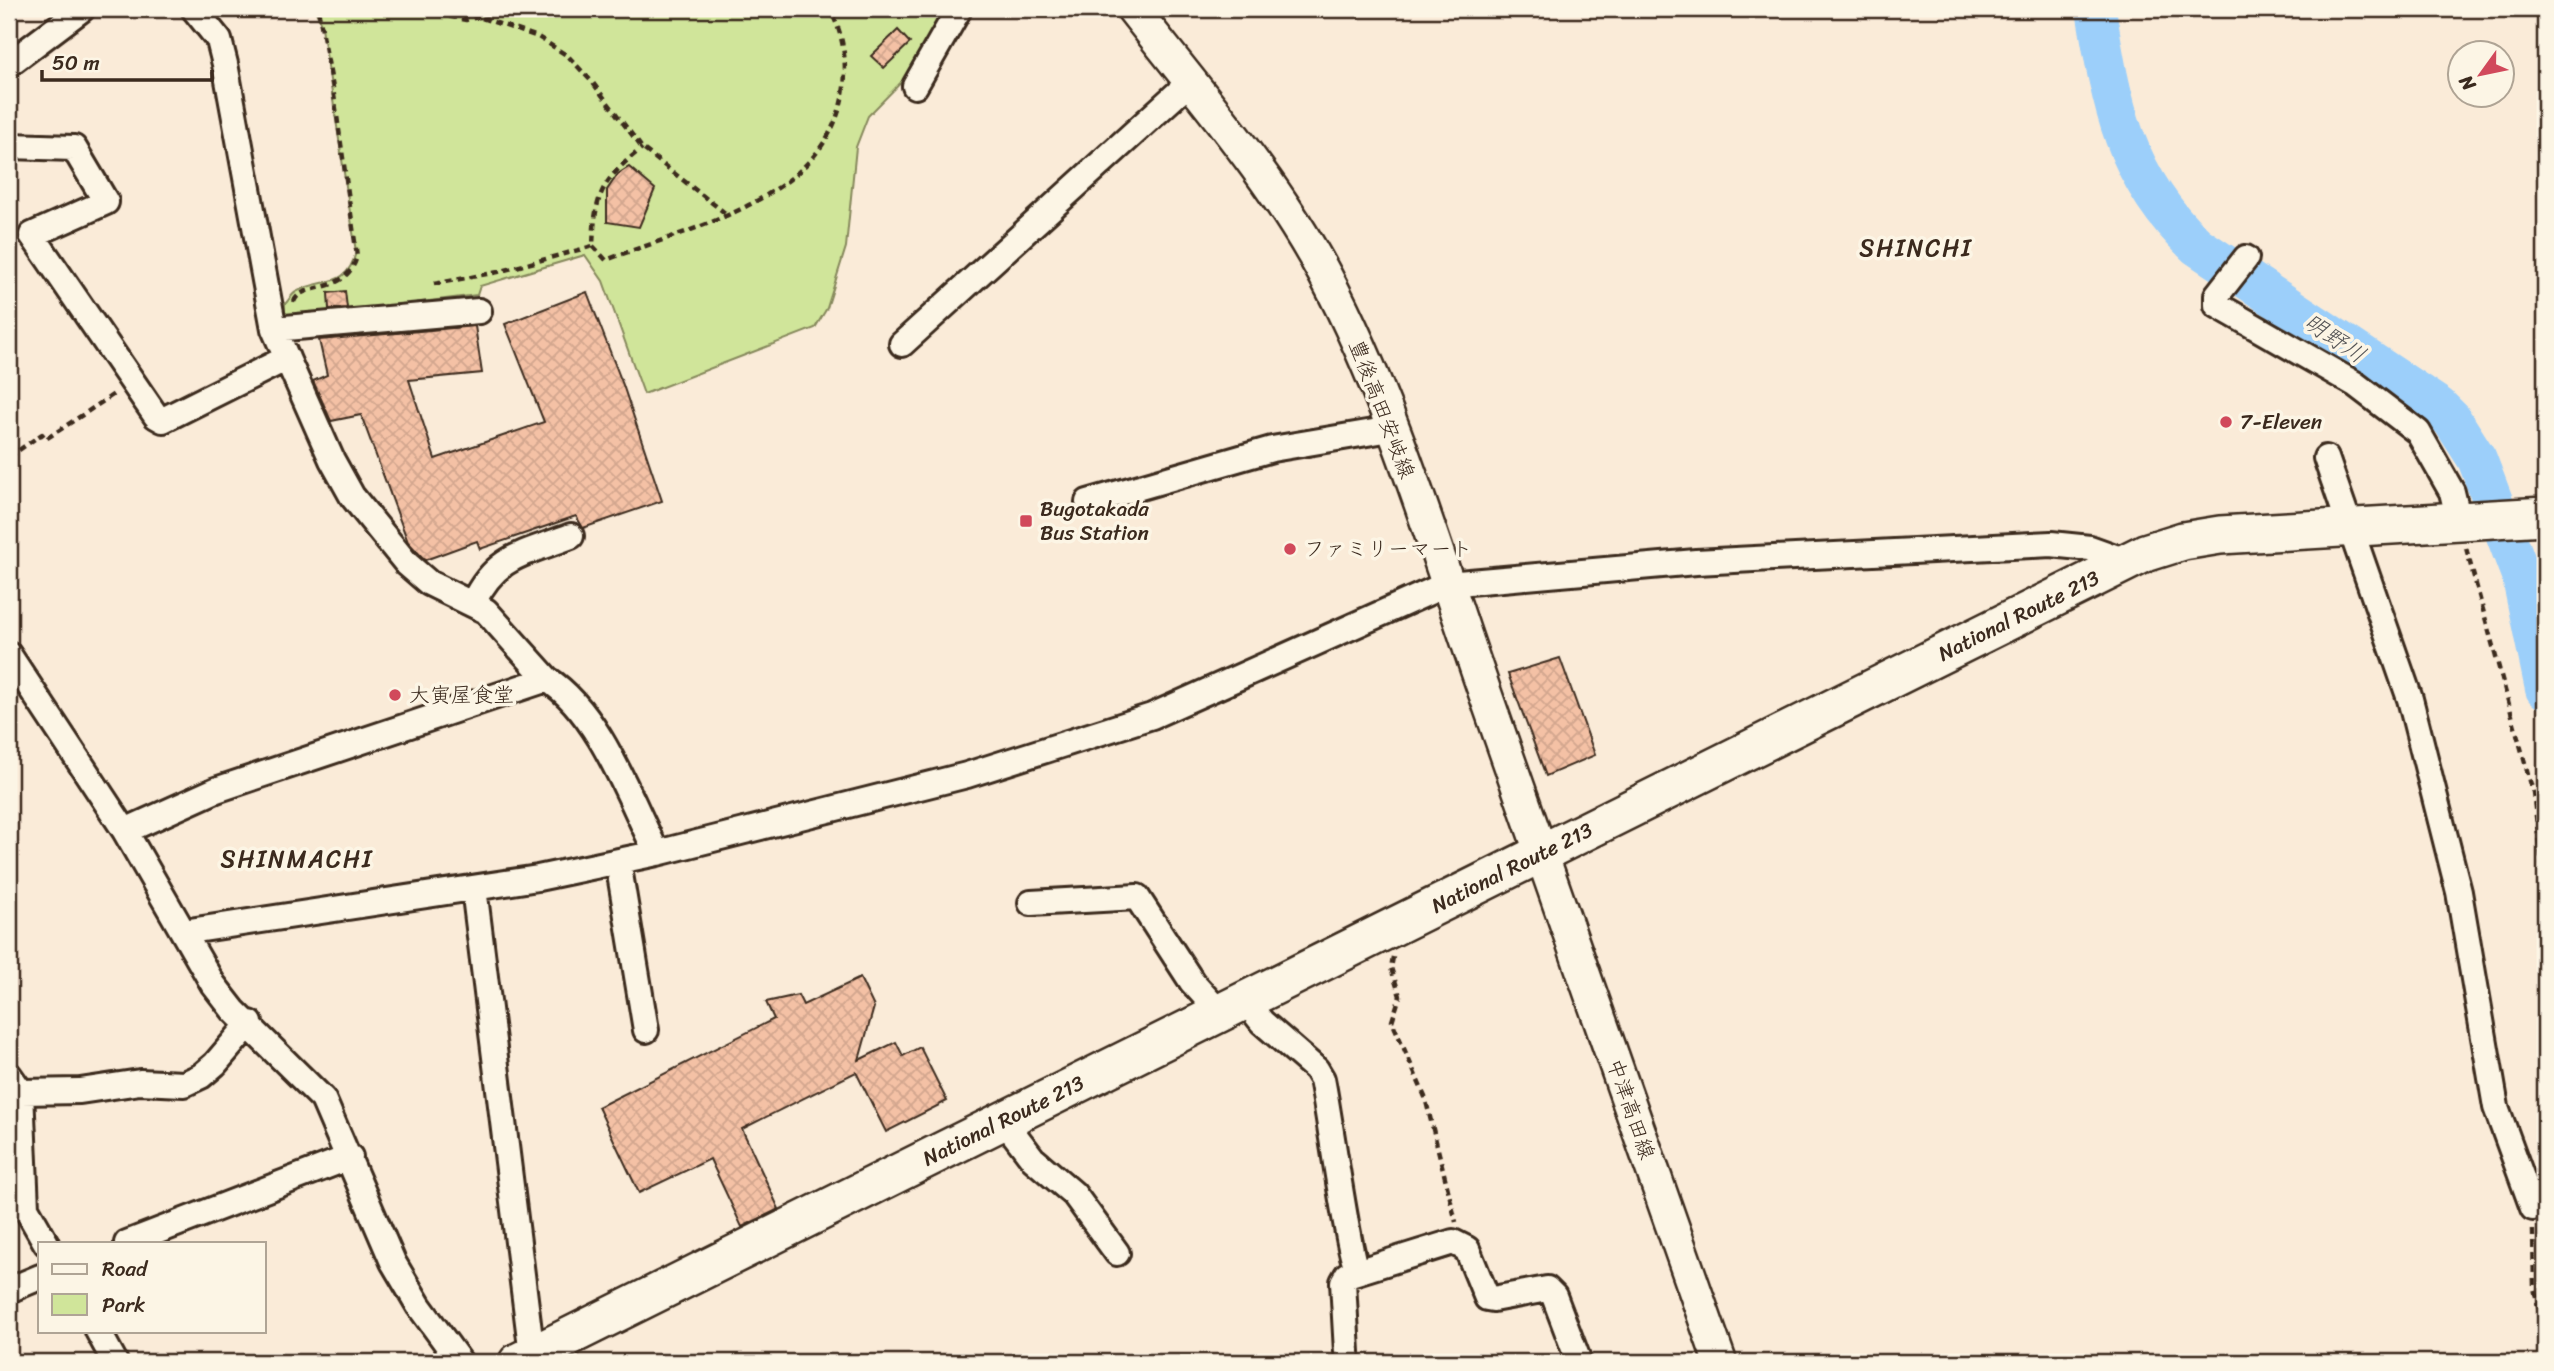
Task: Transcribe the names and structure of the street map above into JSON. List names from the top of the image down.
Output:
{
  "streets": {
    "highway": ["National Route 213"],
    "main road": ["豊後高田安岐線", "中津高田線"]
  },
  "crossings": [
    ["豊後高田安岐線", "National Route 213"],
    ["豊後高田安岐線", "中津高田線"],
    ["National Route 213", "中津高田線"]
  ],
  "districts": ["SHINCHI", "SHINMACHI"],
  "water": ["明野川"],
  "places": {
    "other": ["7-Eleven", "ファミリーマート", "大寅屋食堂"],
    "transit": ["Bugotakada Bus Station"]
  },
  "legend": ["Road", "Park"],
  "scale_bar": "50 m",
  "north": "bottom left"
}
